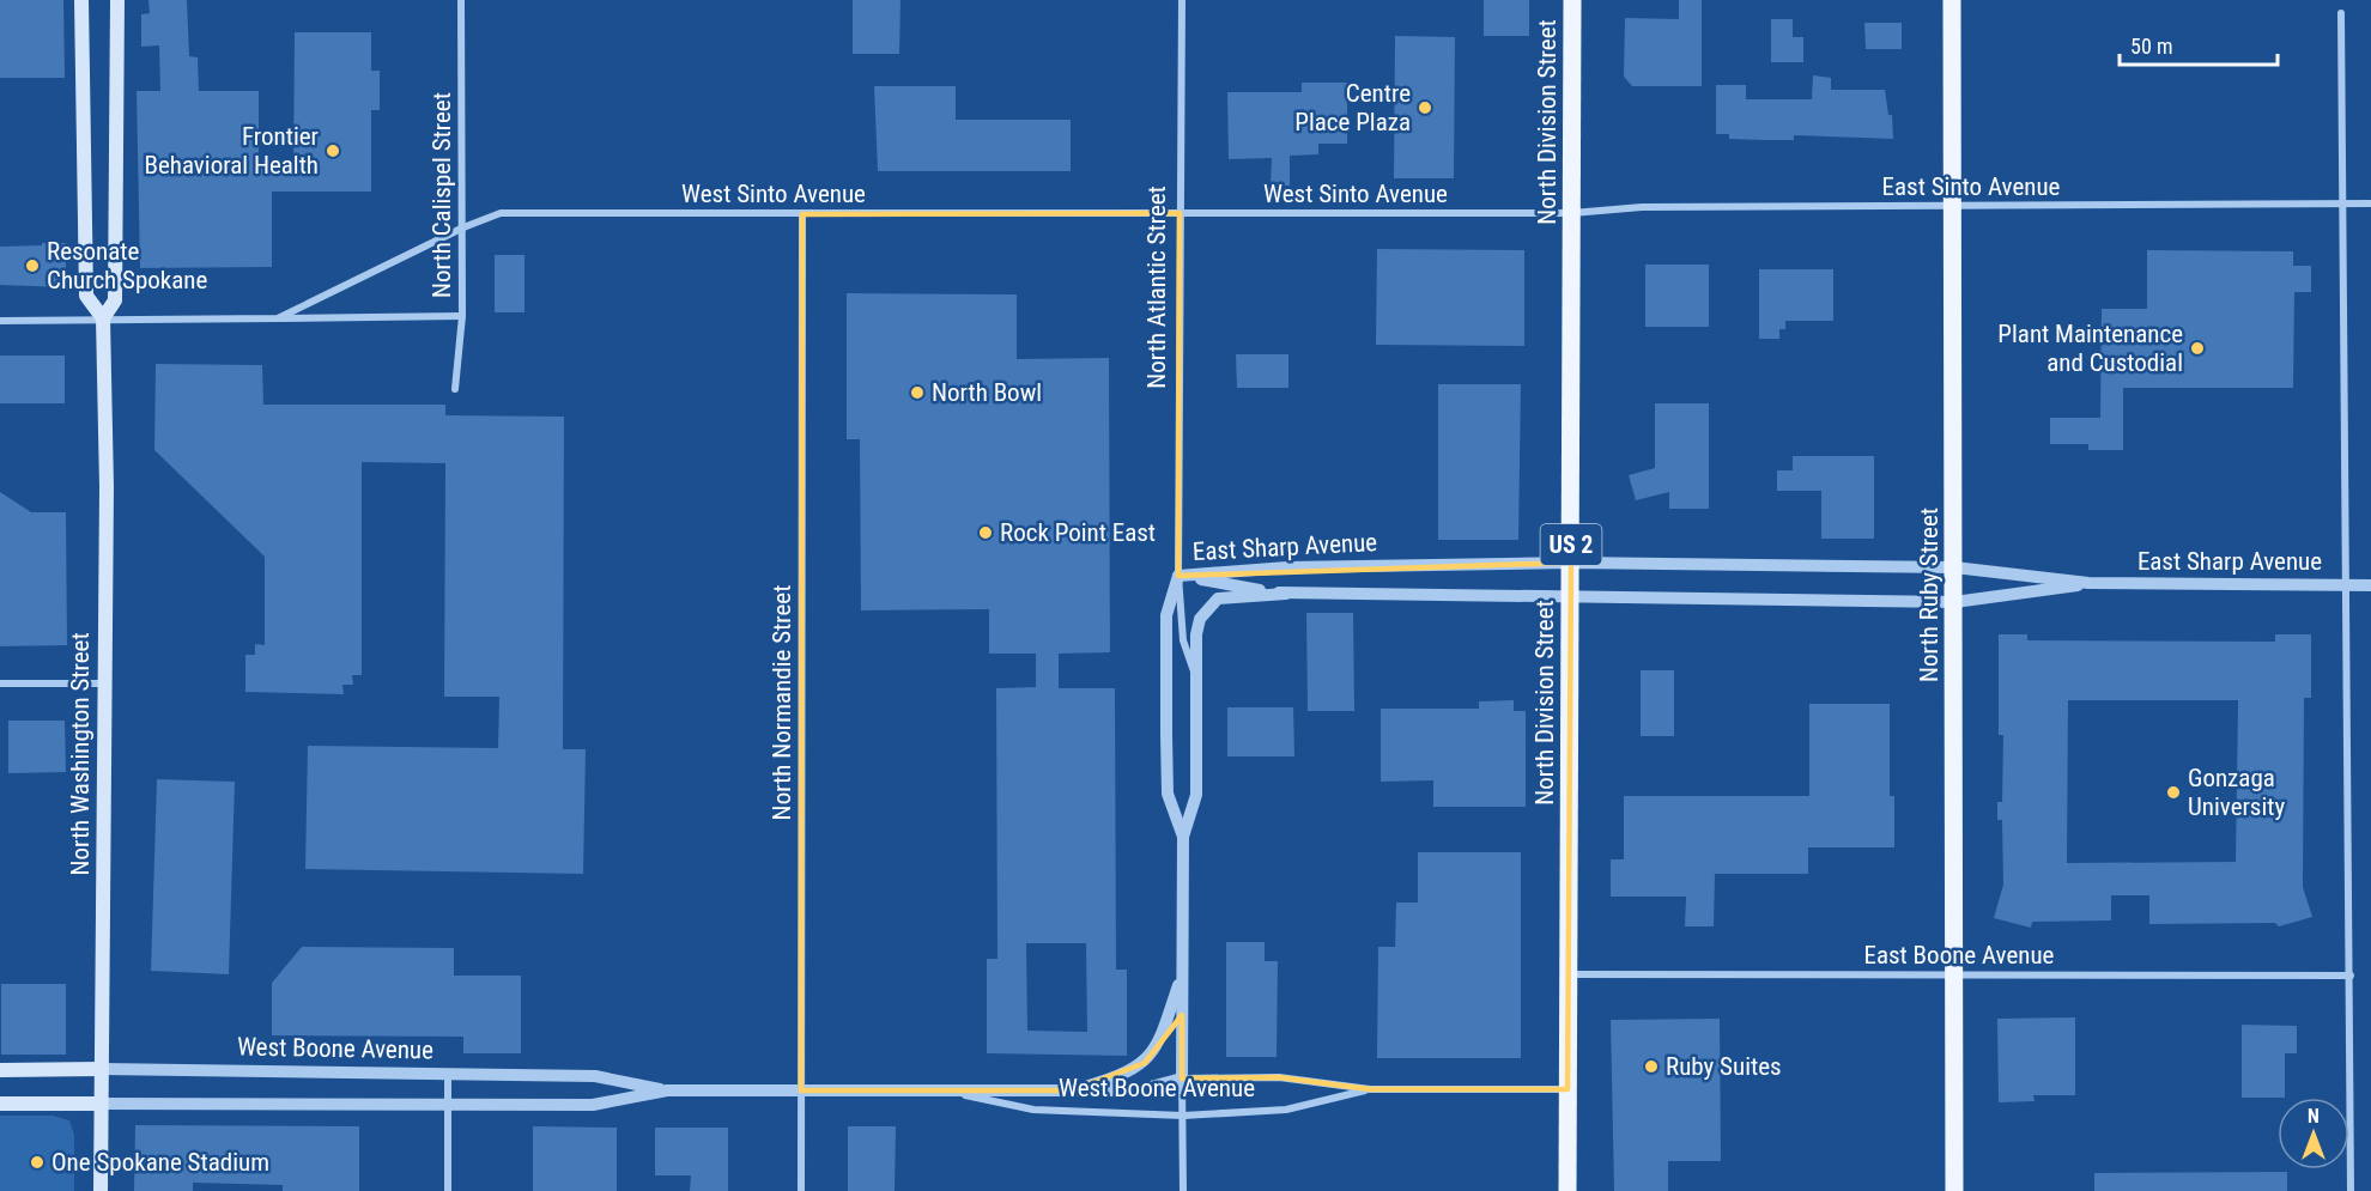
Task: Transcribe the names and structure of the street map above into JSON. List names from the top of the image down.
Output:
{
  "streets": {
    "main road": [
      "North Division Street",
      "US 2",
      "North Ruby Street",
      "North Washington Street",
      "West Boone Avenue"
    ],
    "street": [
      "East Sinto Avenue",
      "West Sinto Avenue",
      "North Calispel Street",
      "North Atlantic Street",
      "East Sharp Avenue",
      "North Normandie Street",
      "East Boone Avenue"
    ]
  },
  "crossings": [
    ["North Division Street", "East Sinto Avenue"],
    ["North Division Street", "West Sinto Avenue"],
    ["North Division Street", "East Sharp Avenue"],
    ["North Division Street", "East Boone Avenue"],
    ["North Division Street", "West Boone Avenue"],
    ["East Sinto Avenue", "West Sinto Avenue"],
    ["East Sinto Avenue", "North Ruby Street"],
    ["West Sinto Avenue", "North Calispel Street"],
    ["West Sinto Avenue", "North Atlantic Street"],
    ["West Sinto Avenue", "North Normandie Street"],
    ["West Sinto Avenue", "North Washington Street"],
    ["North Atlantic Street", "East Sharp Avenue"],
    ["North Atlantic Street", "West Boone Avenue"],
    ["East Sharp Avenue", "North Ruby Street"],
    ["North Ruby Street", "East Boone Avenue"],
    ["North Normandie Street", "West Boone Avenue"],
    ["North Washington Street", "West Boone Avenue"]
  ],
  "places": [
    "Centre Place Plaza",
    "Frontier Behavioral Health",
    "Resonate Church Spokane",
    "Plant Maintenance and Custodial",
    "North Bowl",
    "Rock Point East",
    "Gonzaga University",
    "Ruby Suites",
    "One Spokane Stadium"
  ],
  "scale_bar": "50 m",
  "north": "top"
}
